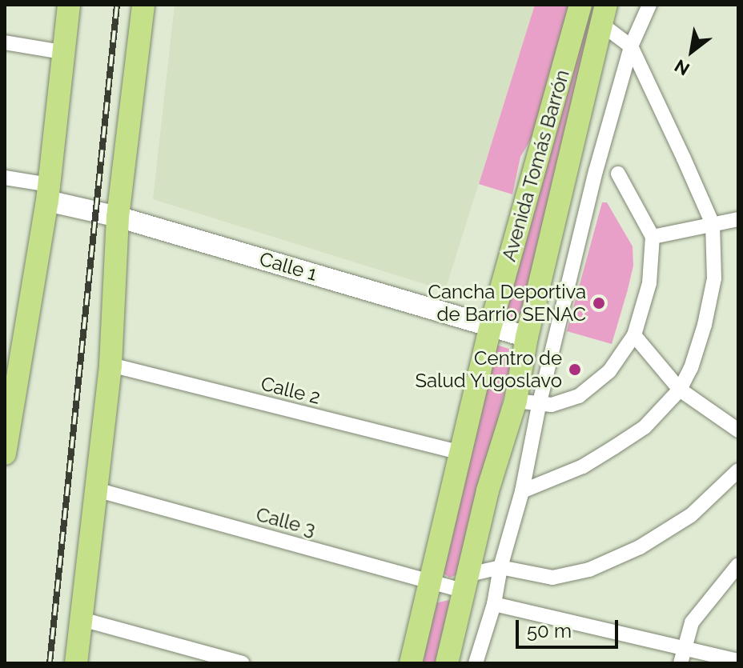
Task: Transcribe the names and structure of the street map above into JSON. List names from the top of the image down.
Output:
{
  "streets": {
    "main road": ["Avenida Tomás Barrón", "Calle 1"],
    "street": ["Calle 2", "Calle 3"]
  },
  "crossings": [
    ["Avenida Tomás Barrón", "Calle 1"],
    ["Avenida Tomás Barrón", "Calle 2"],
    ["Avenida Tomás Barrón", "Calle 3"]
  ],
  "places": ["Cancha Deportiva de Barrio SENAC", "Centro de Salud Yugoslavo"],
  "scale_bar": "50 m",
  "north": "bottom left"
}
